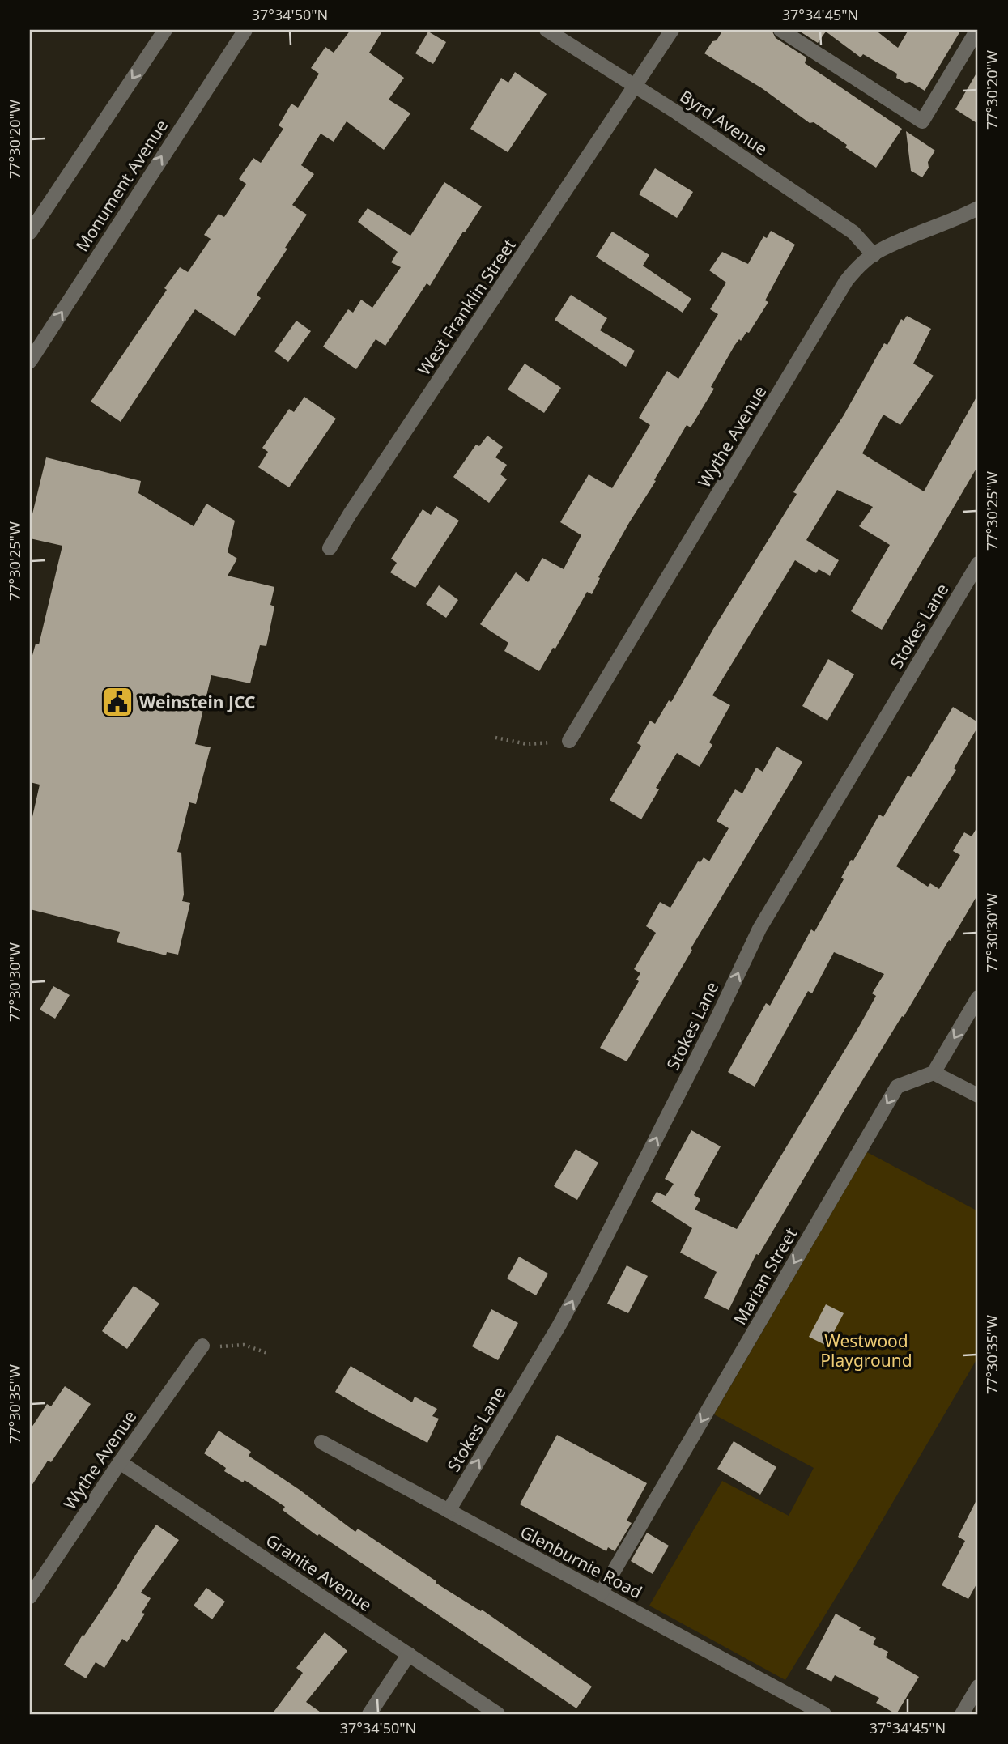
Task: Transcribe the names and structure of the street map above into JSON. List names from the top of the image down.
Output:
{
  "streets": {
    "street": [
      "Byrd Avenue",
      "Monument Avenue",
      "West Franklin Street",
      "Wythe Avenue",
      "Stokes Lane",
      "Marian Street",
      "Glenburnie Road",
      "Granite Avenue"
    ]
  },
  "crossings": [
    ["Byrd Avenue", "West Franklin Street"],
    ["Byrd Avenue", "Wythe Avenue"],
    ["Wythe Avenue", "Granite Avenue"],
    ["Stokes Lane", "Glenburnie Road"],
    ["Marian Street", "Glenburnie Road"]
  ],
  "one_way": ["Stokes Lane", "Marian Street"],
  "parks": ["Westwood Playground"],
  "places": {
    "public building": ["Weinstein JCC"]
  },
  "coordinates": [
    "37°34'50\"N",
    "37°34'45\"N",
    "77°30'20\"W",
    "77°30'25\"W",
    "77°30'30\"W",
    "77°30'35\"W"
  ]
}
